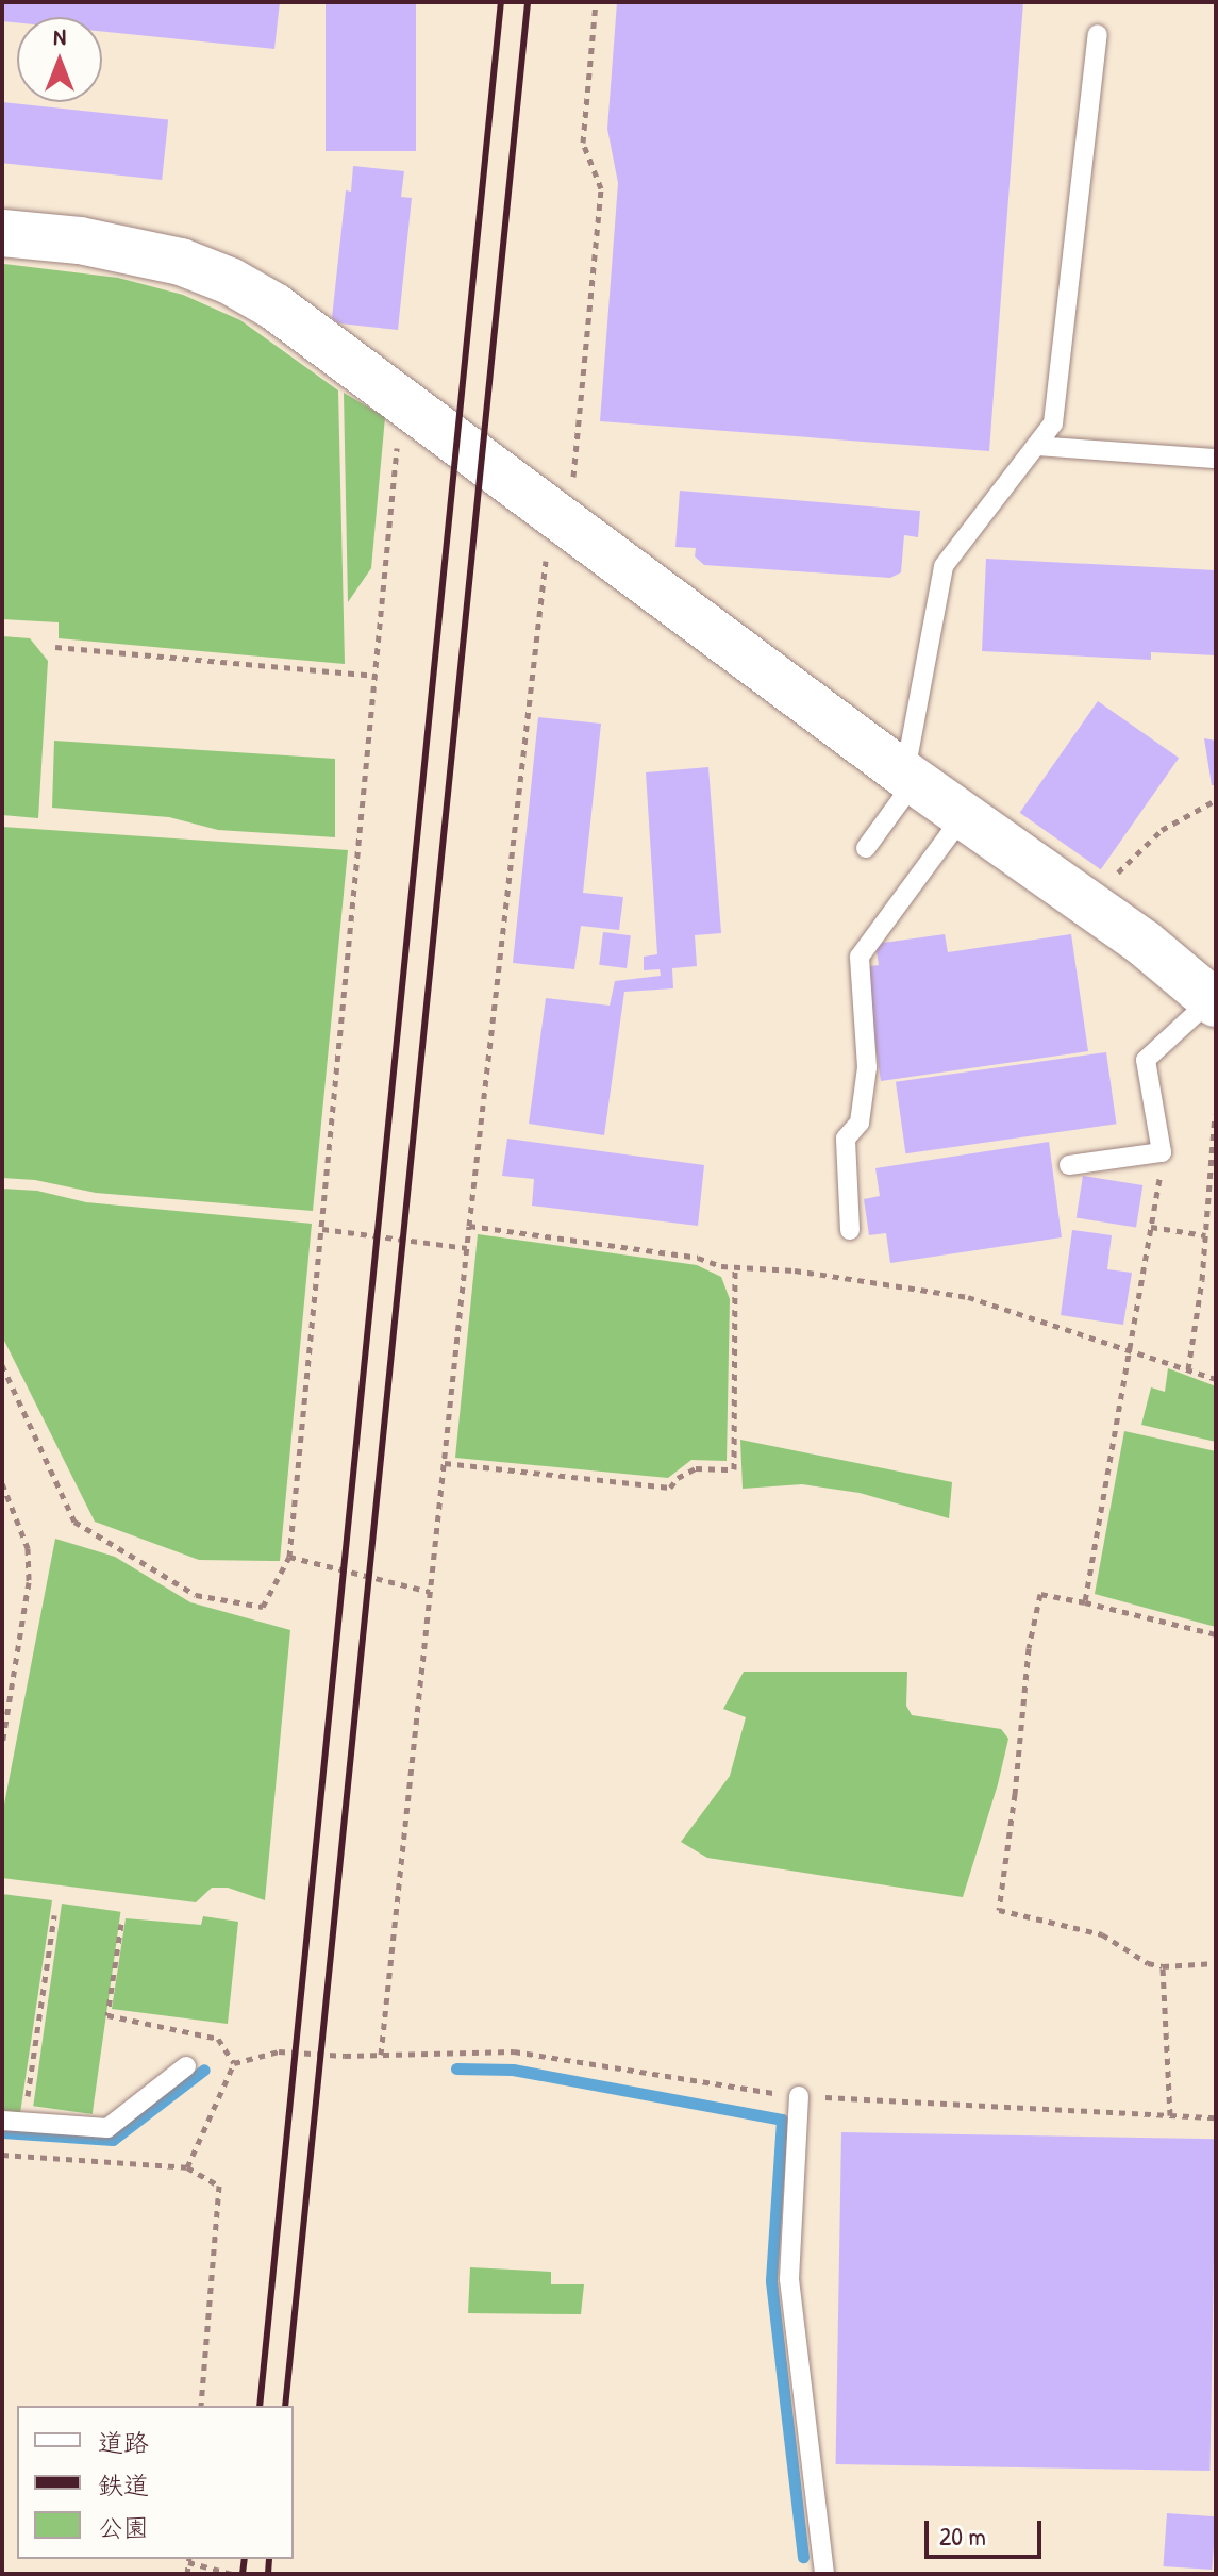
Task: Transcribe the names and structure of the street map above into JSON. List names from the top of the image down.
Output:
{
  "legend": ["道路", "鉄道", "公園"],
  "scale_bar": "20 m",
  "north": "top"
}
